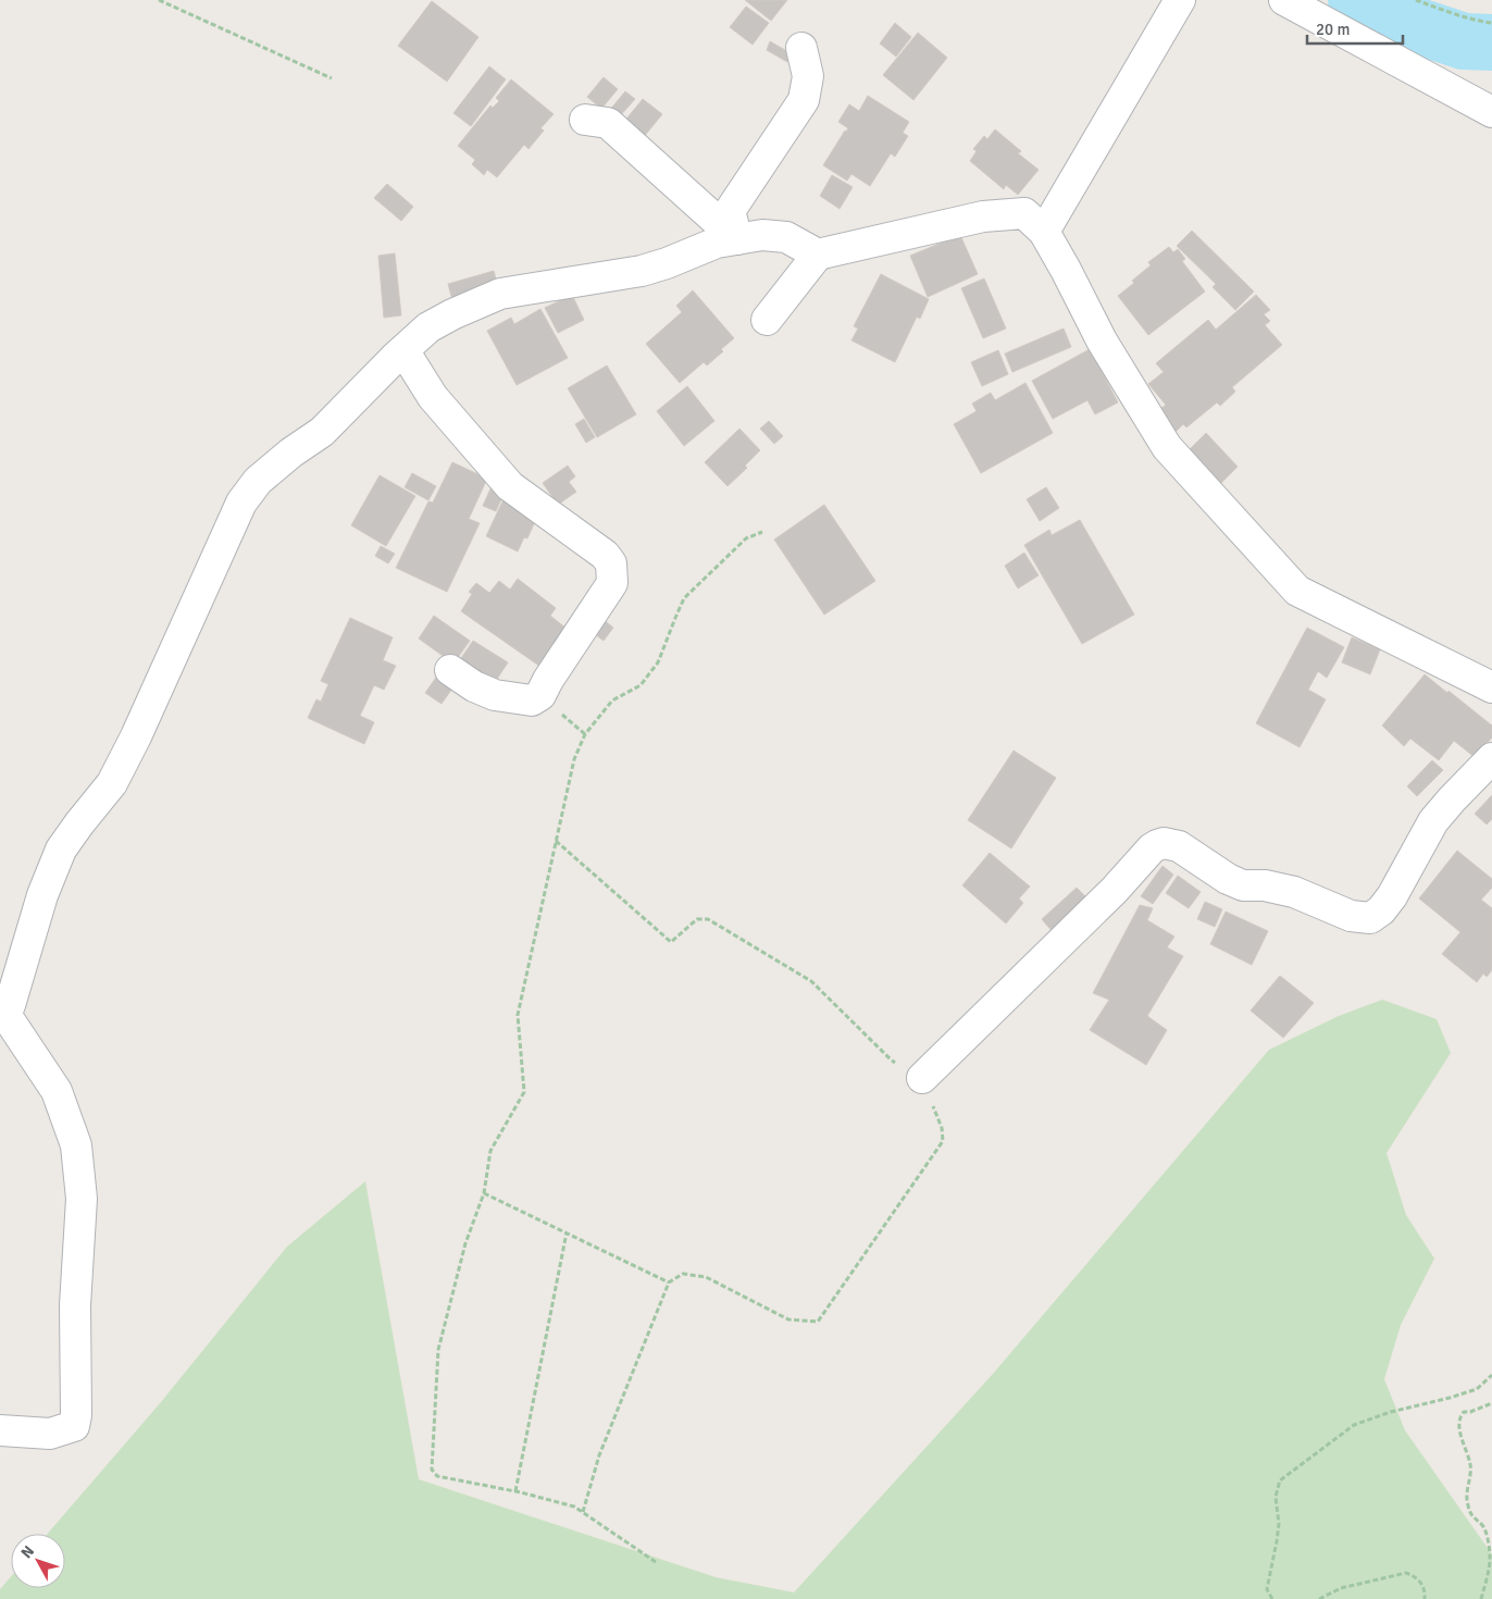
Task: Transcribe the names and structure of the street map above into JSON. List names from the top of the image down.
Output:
{
  "scale_bar": "20 m",
  "north": "top left"
}
